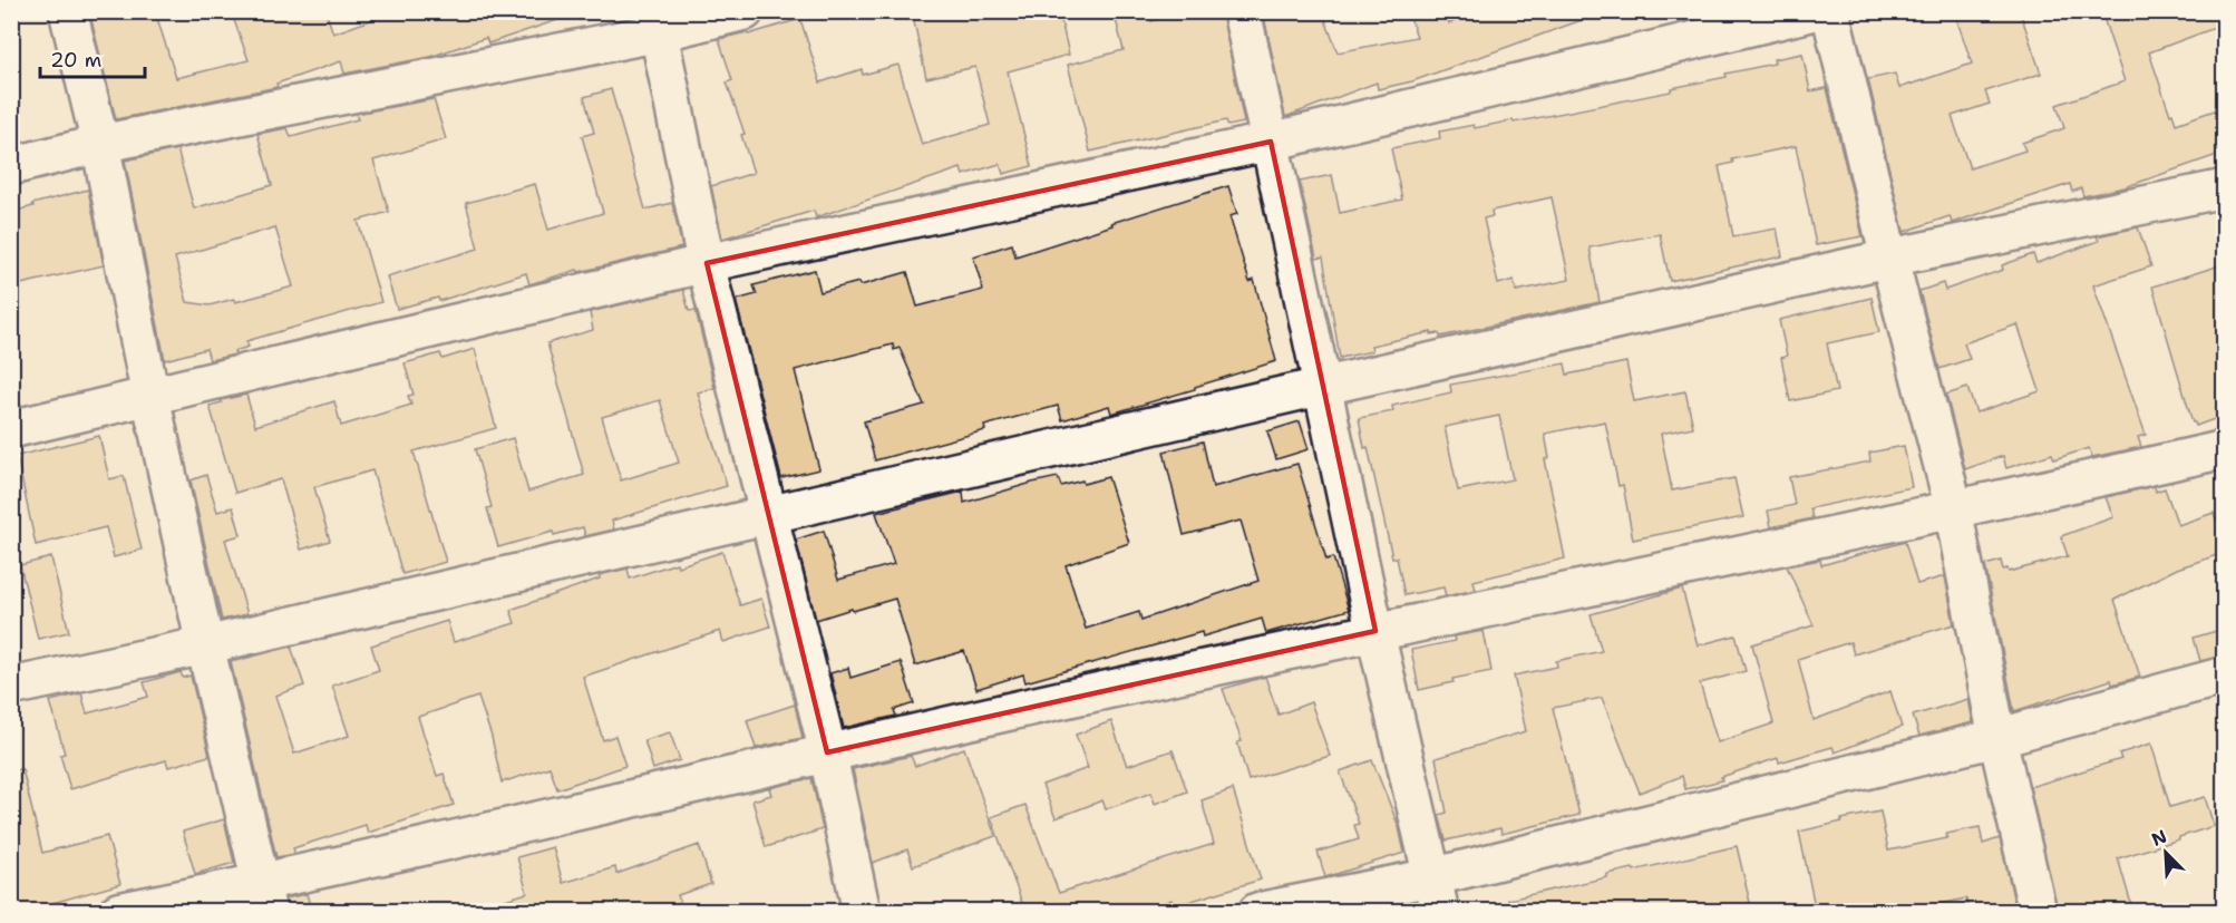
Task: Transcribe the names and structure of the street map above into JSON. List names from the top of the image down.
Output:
{
  "scale_bar": "20 m",
  "north": "top left"
}
